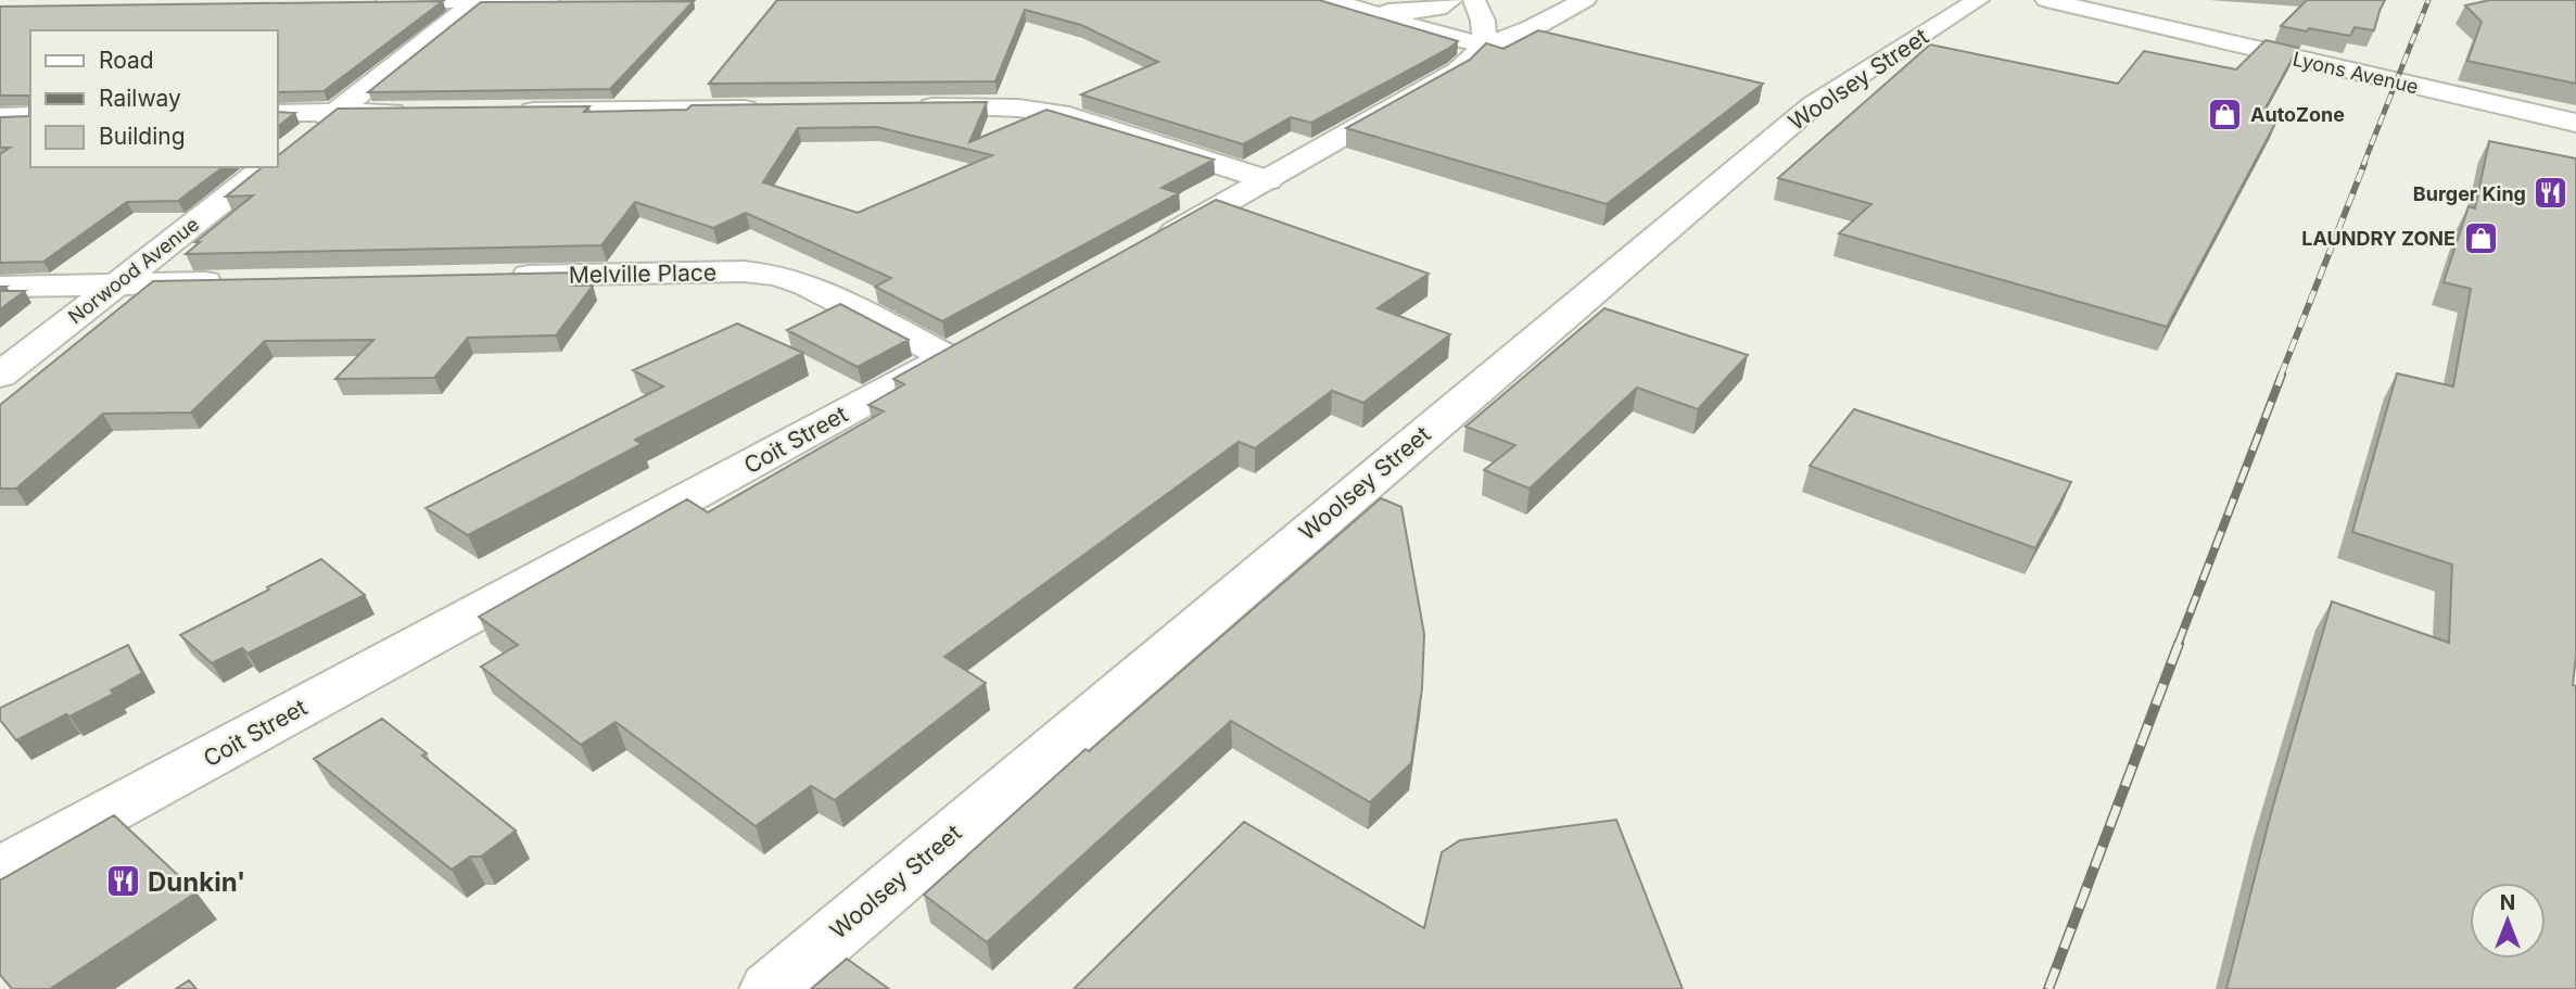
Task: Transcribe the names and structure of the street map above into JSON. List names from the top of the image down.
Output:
{
  "streets": {
    "street": [
      "Lyons Avenue",
      "Woolsey Street",
      "Norwood Avenue",
      "Melville Place",
      "Coit Street"
    ]
  },
  "crossings": [
    ["Melville Place", "Coit Street"]
  ],
  "places": {
    "shop": ["AutoZone", "LAUNDRY ZONE"],
    "restaurant": ["Burger King", "Dunkin'"]
  },
  "legend": ["Road", "Railway", "Building"],
  "north": "top"
}
